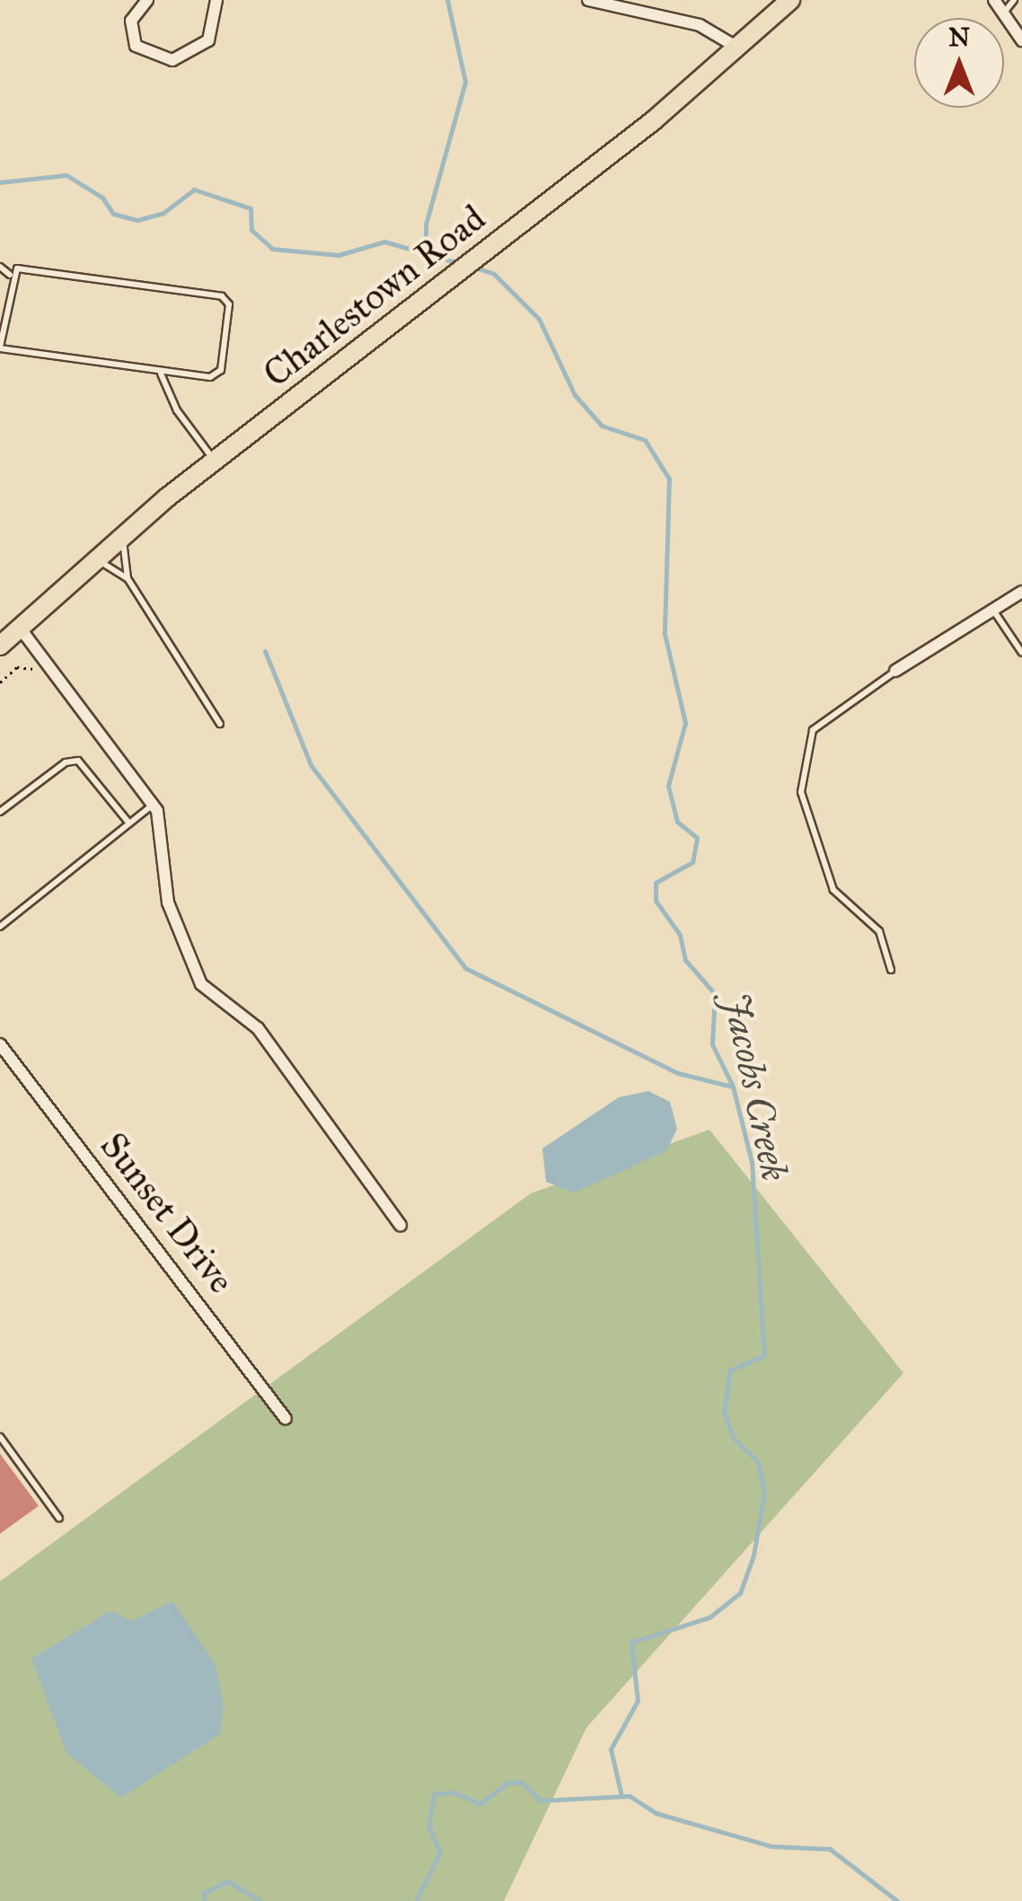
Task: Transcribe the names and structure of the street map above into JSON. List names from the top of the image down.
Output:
{
  "streets": {
    "main road": ["Charlestown Road"],
    "street": ["Sunset Drive"]
  },
  "water": ["Jacobs Creek"],
  "north": "top"
}
